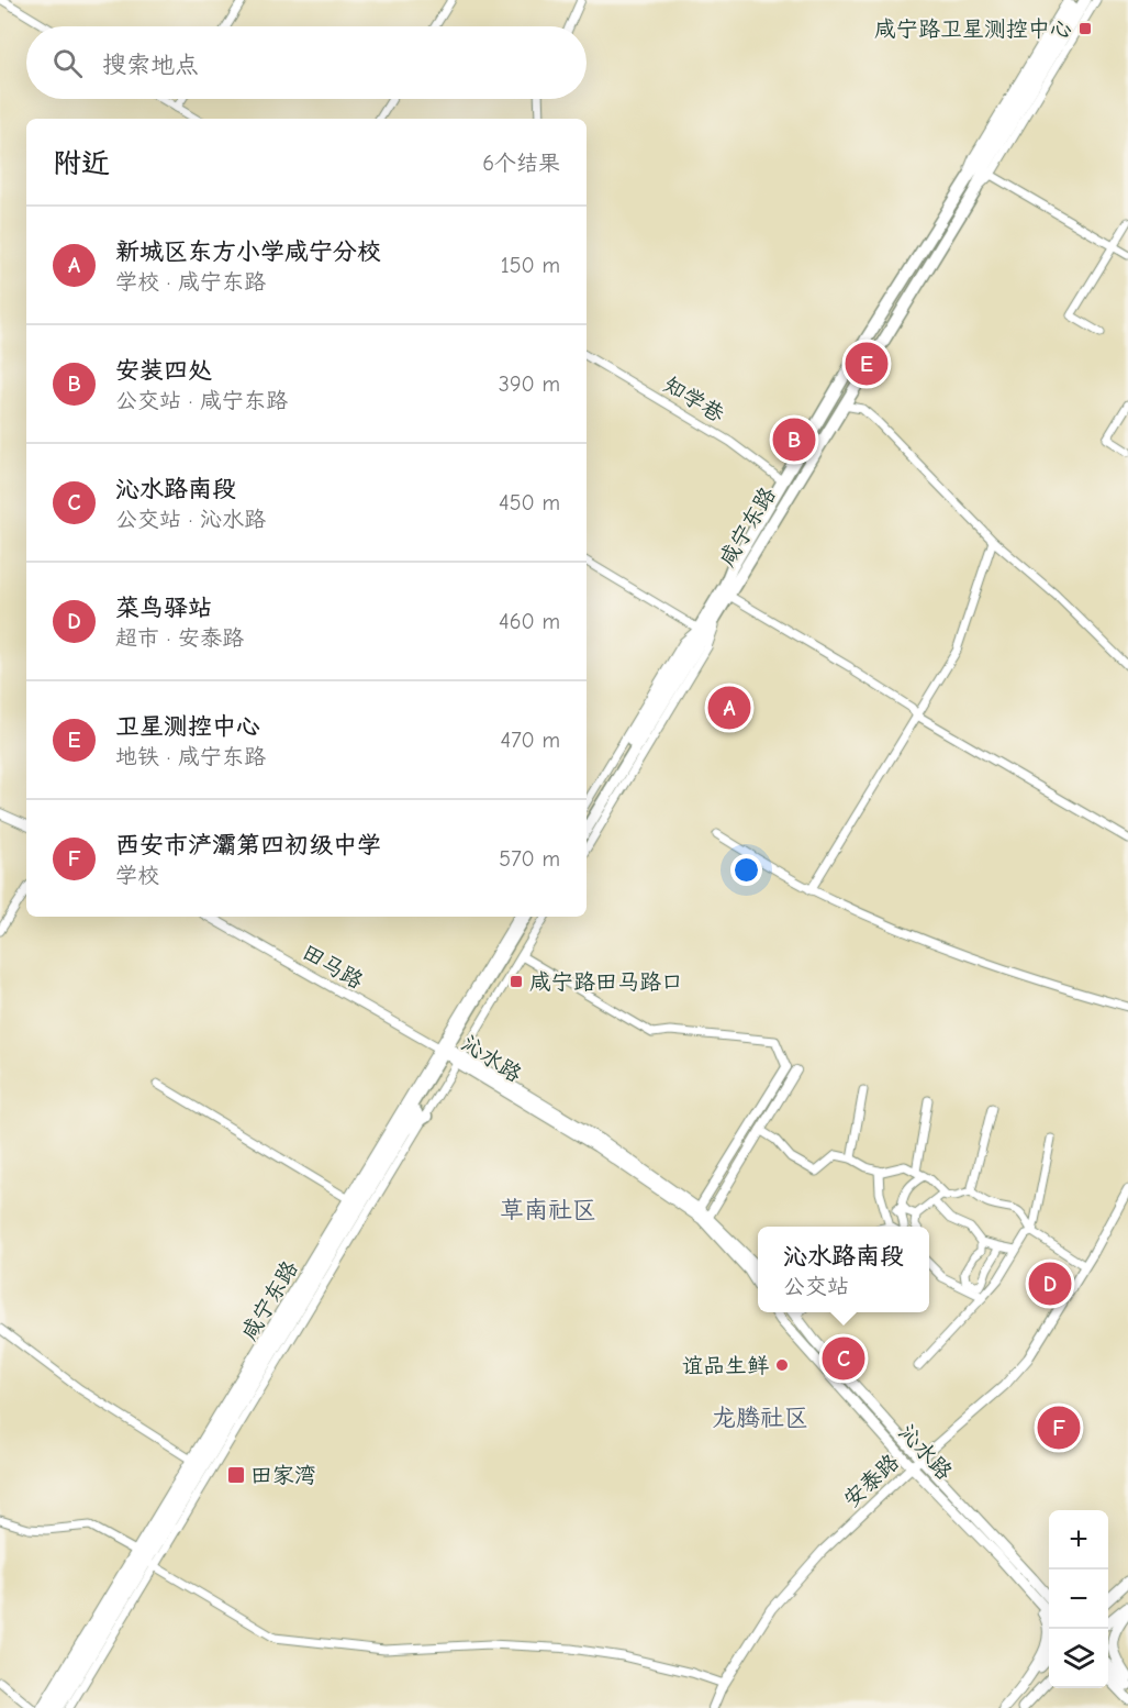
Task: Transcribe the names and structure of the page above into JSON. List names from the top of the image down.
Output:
{
  "streets": {
    "main road": ["咸宁东路", "沁水路"],
    "street": ["知学巷", "田马路", "安泰路"]
  },
  "crossings": [
    ["知学巷", "咸宁东路"],
    ["咸宁东路", "田马路"],
    ["咸宁东路", "沁水路"],
    ["田马路", "沁水路"],
    ["沁水路", "安泰路"]
  ],
  "districts": ["草南社区", "龙腾社区"],
  "places": {
    "transit": ["咸宁路卫星测控中心", "咸宁路田马路口", "田家湾"],
    "other": ["谊品生鲜"]
  },
  "page": {
    "search": "搜索地点",
    "heading": ["附近", "6个结果"],
    "list": [
      {
        "mark": "A",
        "name": "新城区东方小学咸宁分校",
        "note": "学校 · 咸宁东路",
        "value": "150 m"
      },
      {
        "mark": "B",
        "name": "安装四处",
        "note": "公交站 · 咸宁东路",
        "value": "390 m"
      },
      {
        "mark": "C",
        "name": "沁水路南段",
        "note": "公交站 · 沁水路",
        "value": "450 m"
      },
      {
        "mark": "D",
        "name": "菜鸟驿站",
        "note": "超市 · 安泰路",
        "value": "460 m"
      },
      {
        "mark": "E",
        "name": "卫星测控中心",
        "note": "地铁 · 咸宁东路",
        "value": "470 m"
      },
      {
        "mark": "F",
        "name": "西安市浐灞第四初级中学",
        "note": "学校",
        "value": "570 m"
      }
    ],
    "pins": [
      "E",
      "B",
      "A",
      "D",
      "C",
      "F"
    ],
    "popup": ["沁水路南段", "公交站"],
    "map_buttons": ["+", "−"]
  }
}
